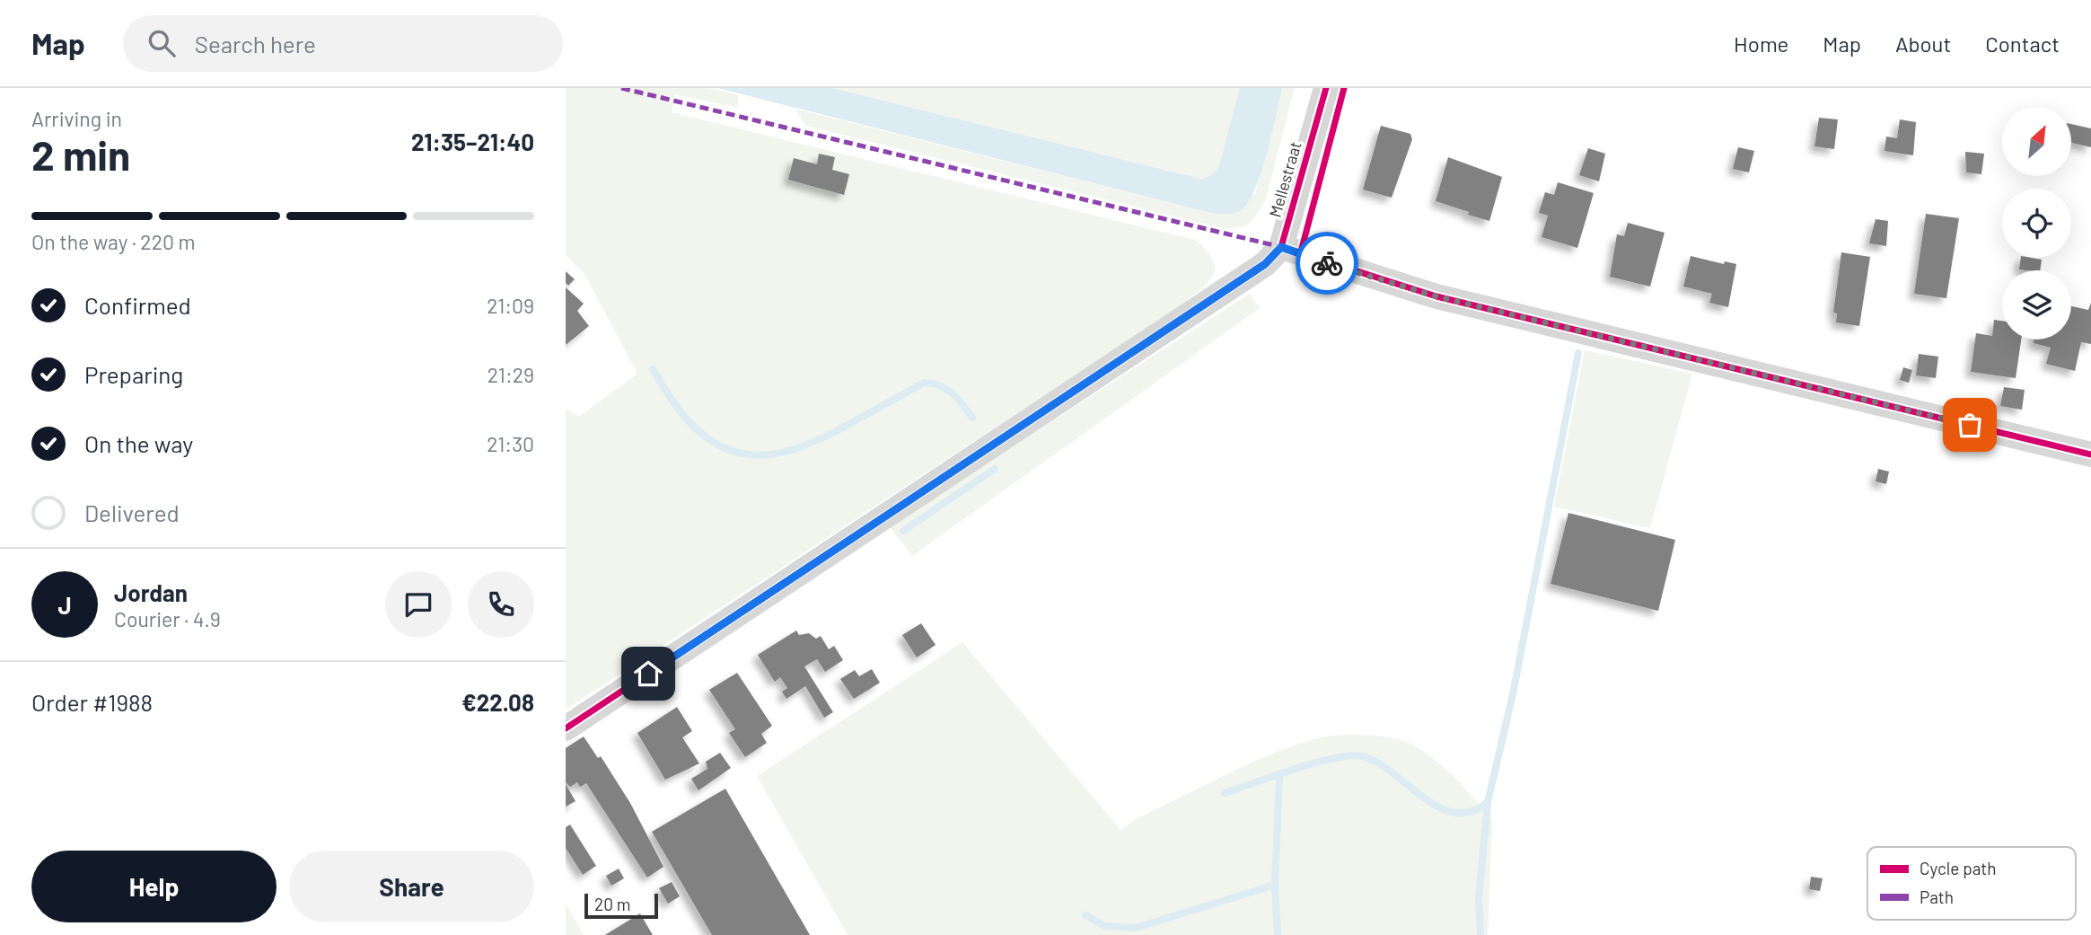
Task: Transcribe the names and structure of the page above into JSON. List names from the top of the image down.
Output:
{
  "streets": {
    "street": ["Mellestraat"]
  },
  "legend": ["Cycle path", "Path"],
  "scale_bar": "20 m",
  "north": "top right",
  "page": {
    "header": "Map",
    "search": "Search here",
    "nav": [
      "Home",
      "Map",
      "About",
      "Contact"
    ],
    "heading": ["2 min", "Arriving in", "21:35–21:40"],
    "panel": [
      "Jordan",
      "Courier · 4.9",
      "Order #1988",
      "€22.08"
    ],
    "bar": "On the way · 220 m",
    "list": [
      ["Confirmed", "21:09"],
      ["Preparing", "21:29"],
      ["On the way", "21:30"],
      "Delivered"
    ],
    "round": "J",
    "buttons": ["Help", "Share"],
    "scale": "20 m"
  }
}
